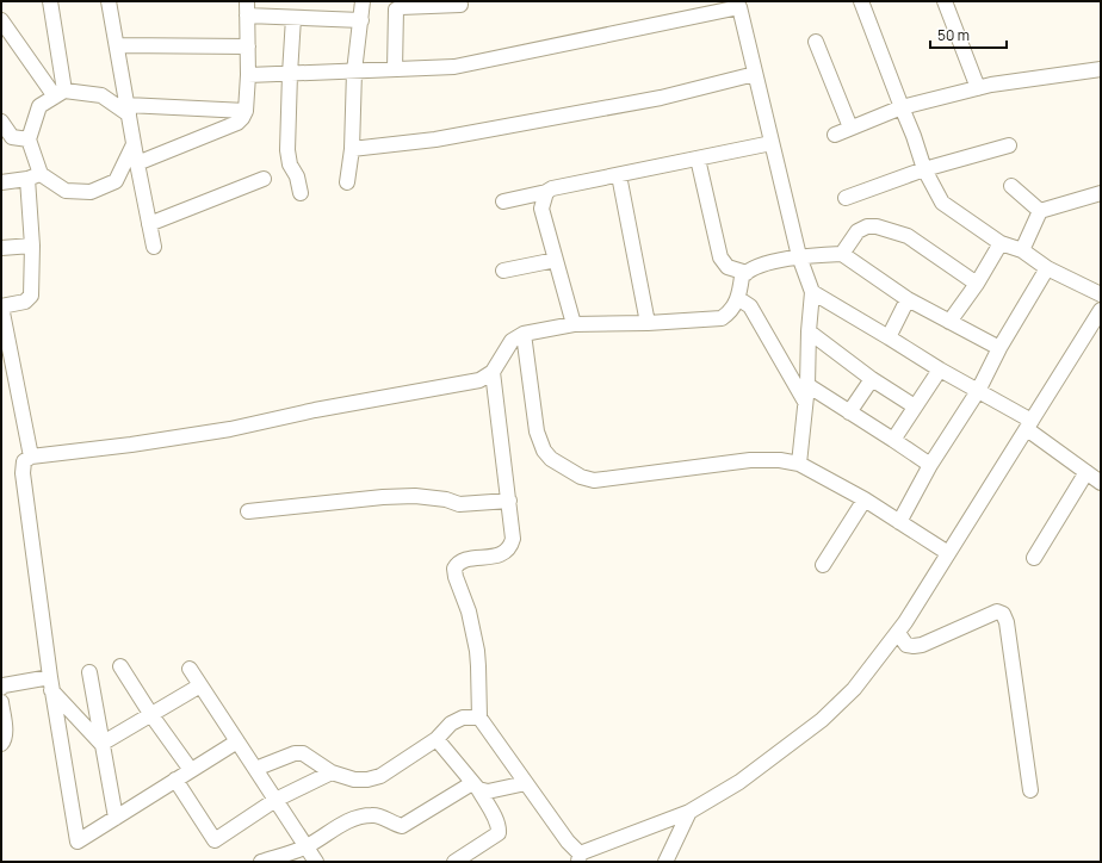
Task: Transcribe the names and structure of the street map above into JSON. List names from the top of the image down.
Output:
{
  "scale_bar": "50 m"
}
